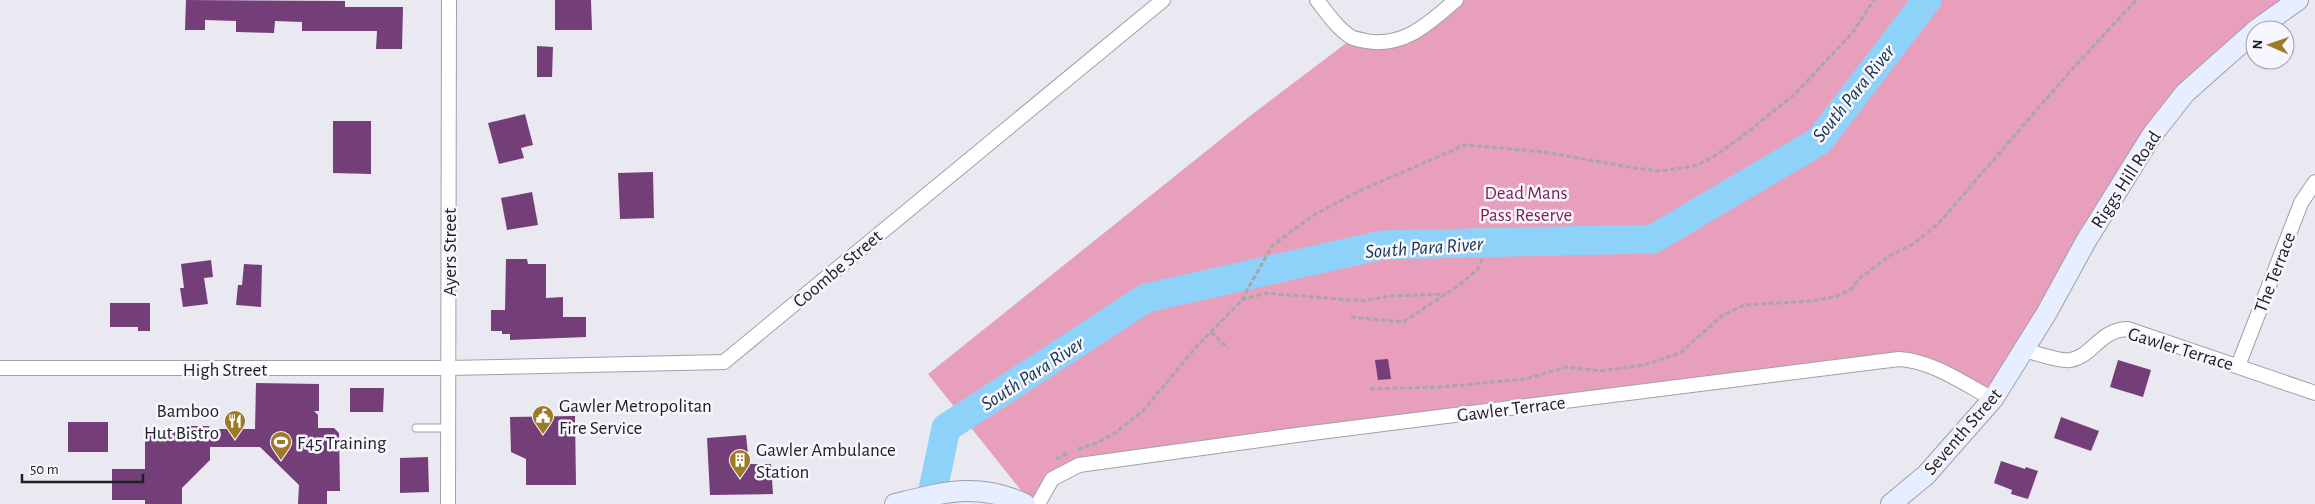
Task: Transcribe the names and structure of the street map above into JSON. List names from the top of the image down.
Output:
{
  "streets": {
    "main road": ["Riggs Hill Road", "Seventh Street"],
    "street": [
      "Ayers Street",
      "Coombe Street",
      "The Terrace",
      "Gawler Terrace",
      "High Street"
    ]
  },
  "crossings": [
    ["Riggs Hill Road", "Gawler Terrace"],
    ["Riggs Hill Road", "Seventh Street"],
    ["Ayers Street", "Coombe Street"],
    ["Ayers Street", "High Street"],
    ["Coombe Street", "High Street"],
    ["The Terrace", "Gawler Terrace"],
    ["Gawler Terrace", "Seventh Street"]
  ],
  "water": ["South Para River"],
  "parks": ["Dead Mans Pass Reserve"],
  "places": {
    "public building": ["Gawler Metropolitan Fire Service"],
    "restaurant": ["Bamboo Hut Bistro"],
    "sports": ["F45 Training"],
    "building": ["Gawler Ambulance Station"]
  },
  "scale_bar": "50 m",
  "north": "left"
}
